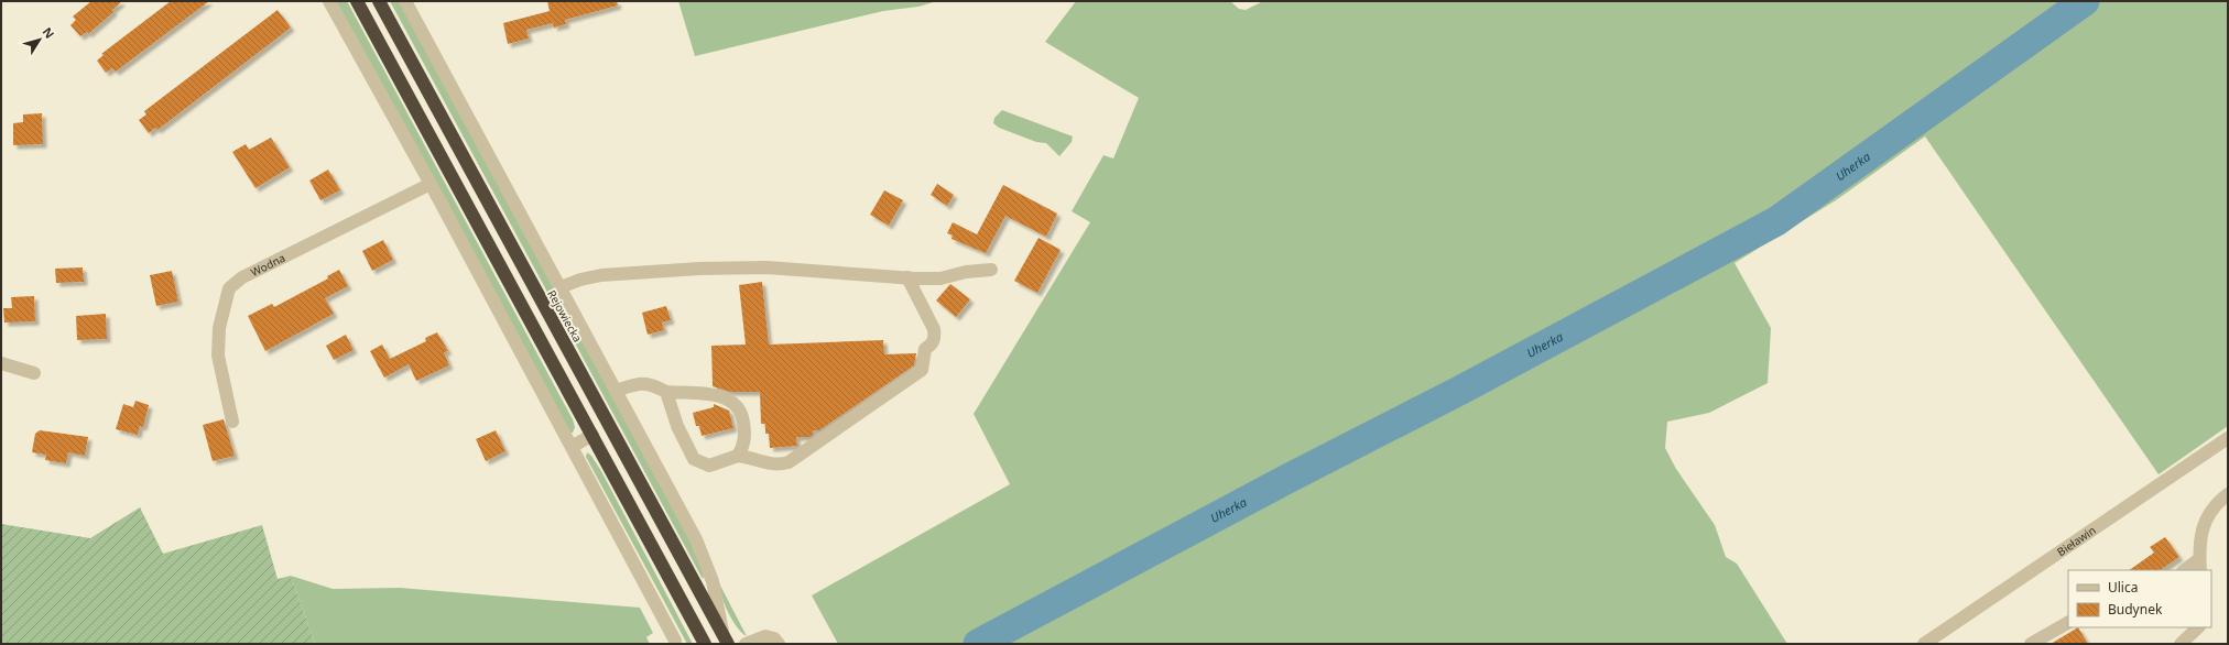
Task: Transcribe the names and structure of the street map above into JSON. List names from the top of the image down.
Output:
{
  "streets": {
    "highway": ["Rejowiecka"],
    "street": ["Wodna", "Bieławin"]
  },
  "water": ["Uherka"],
  "legend": ["Ulica", "Budynek"],
  "north": "top right"
}
